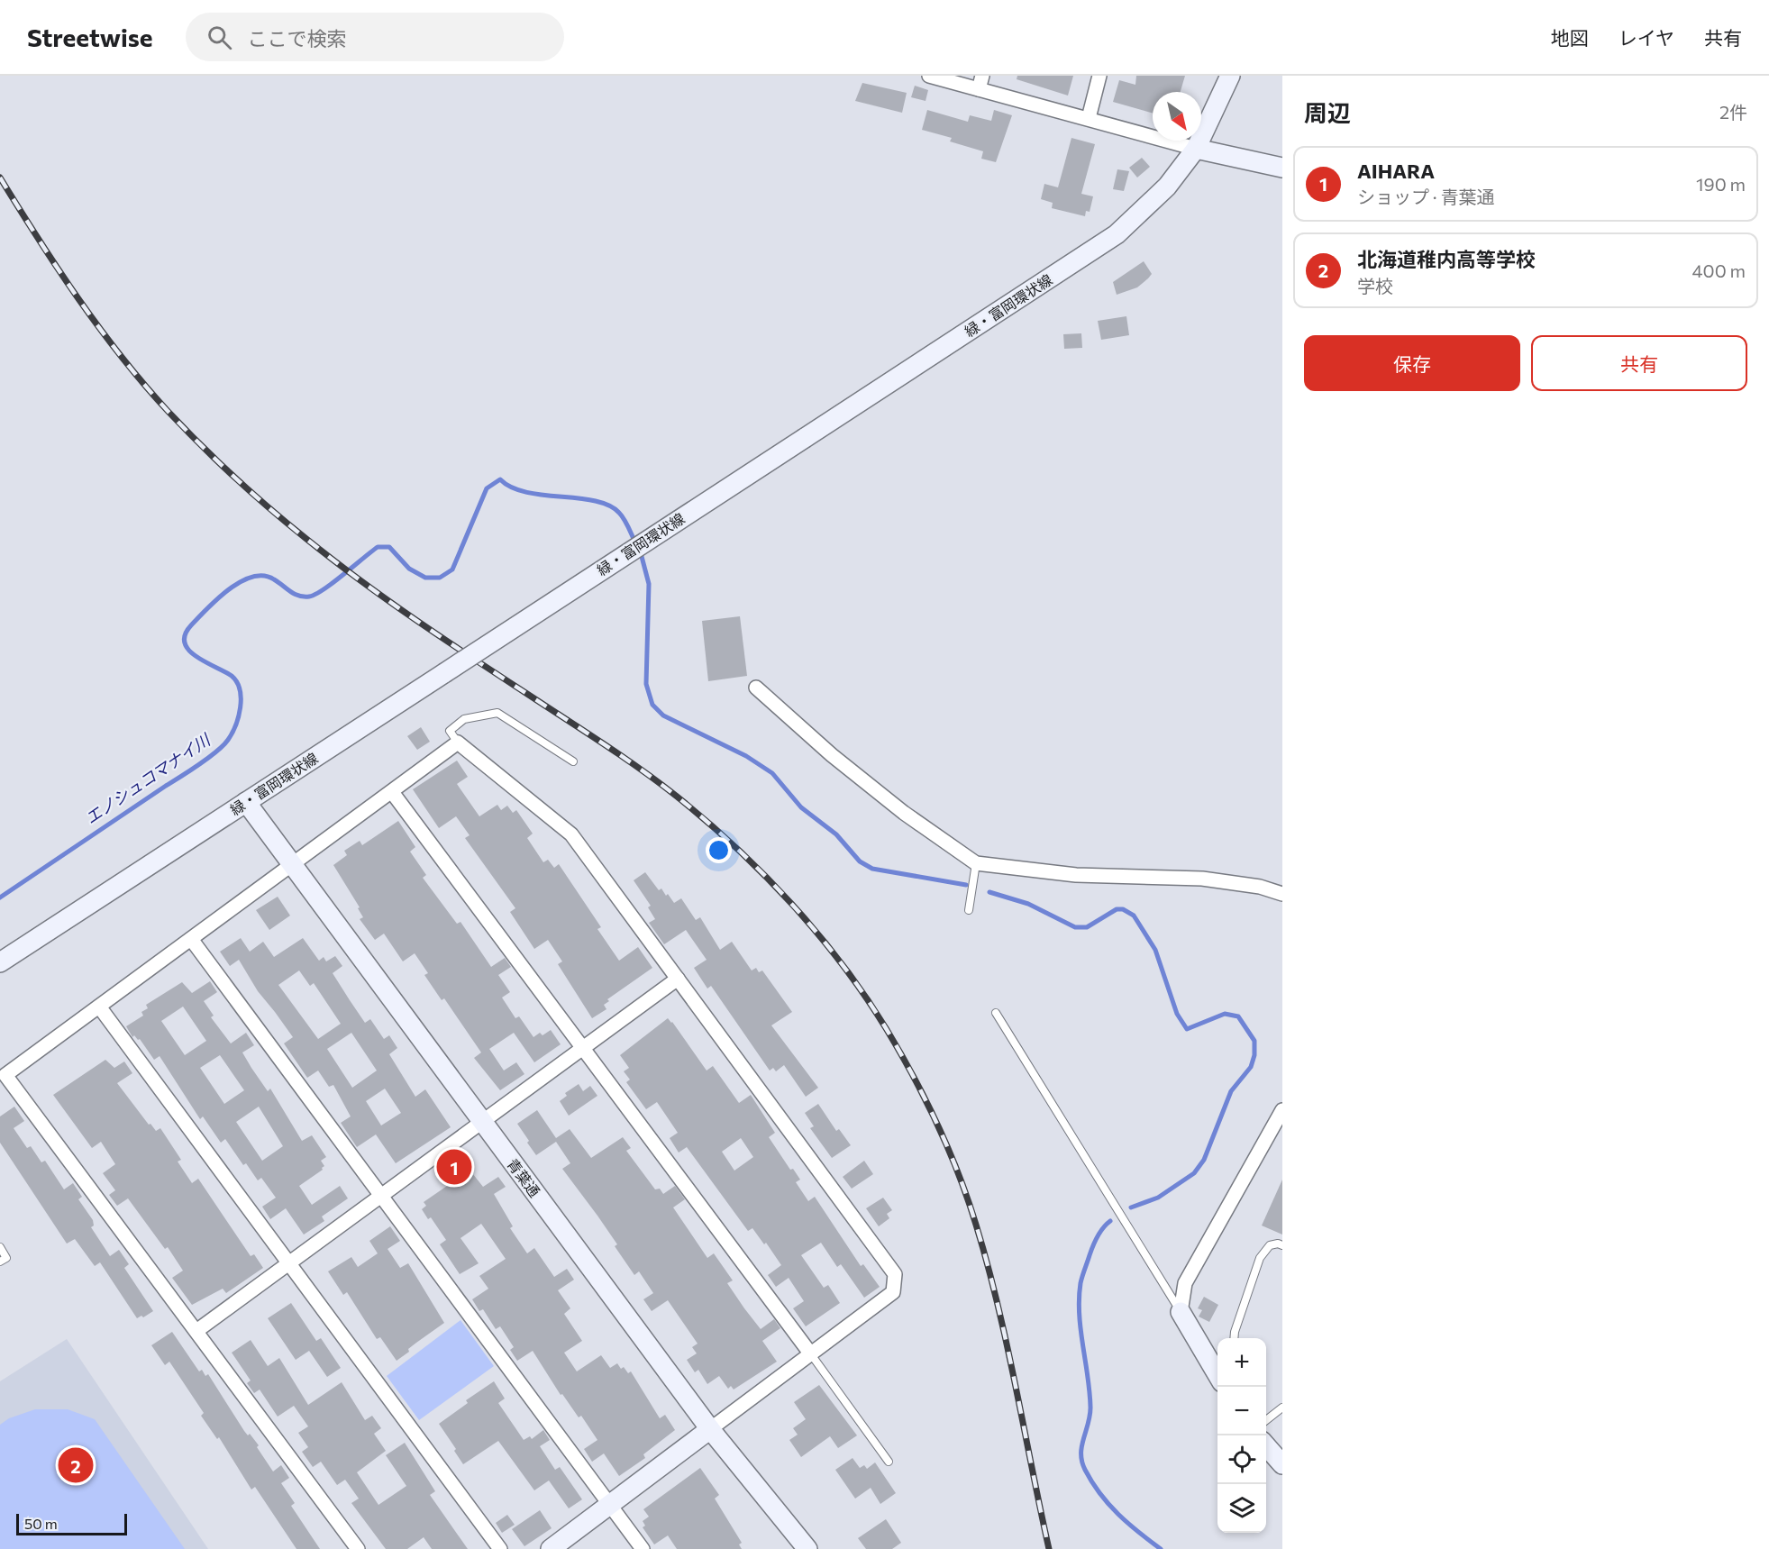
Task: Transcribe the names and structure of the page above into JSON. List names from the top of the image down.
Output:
{
  "streets": {
    "street": ["緑・富岡環状線", "青葉通"]
  },
  "crossings": [
    ["緑・富岡環状線", "青葉通"]
  ],
  "water": ["エノシュコマナイ川"],
  "scale_bar": "50 m",
  "north": "bottom right",
  "page": {
    "header": "Streetwise",
    "search": "ここで検索",
    "nav": ["地図", "レイヤ", "共有"],
    "heading": ["周辺", "2件"],
    "list": [
      {
        "mark": "1",
        "name": "AIHARA",
        "note": "ショップ · 青葉通",
        "value": "190 m"
      },
      {
        "mark": "2",
        "name": "北海道稚内高等学校",
        "note": "学校",
        "value": "400 m"
      }
    ],
    "buttons": ["保存", "共有"],
    "pins": ["1", "2"],
    "map_buttons": ["+", "−"],
    "scale": "50 m"
  }
}
